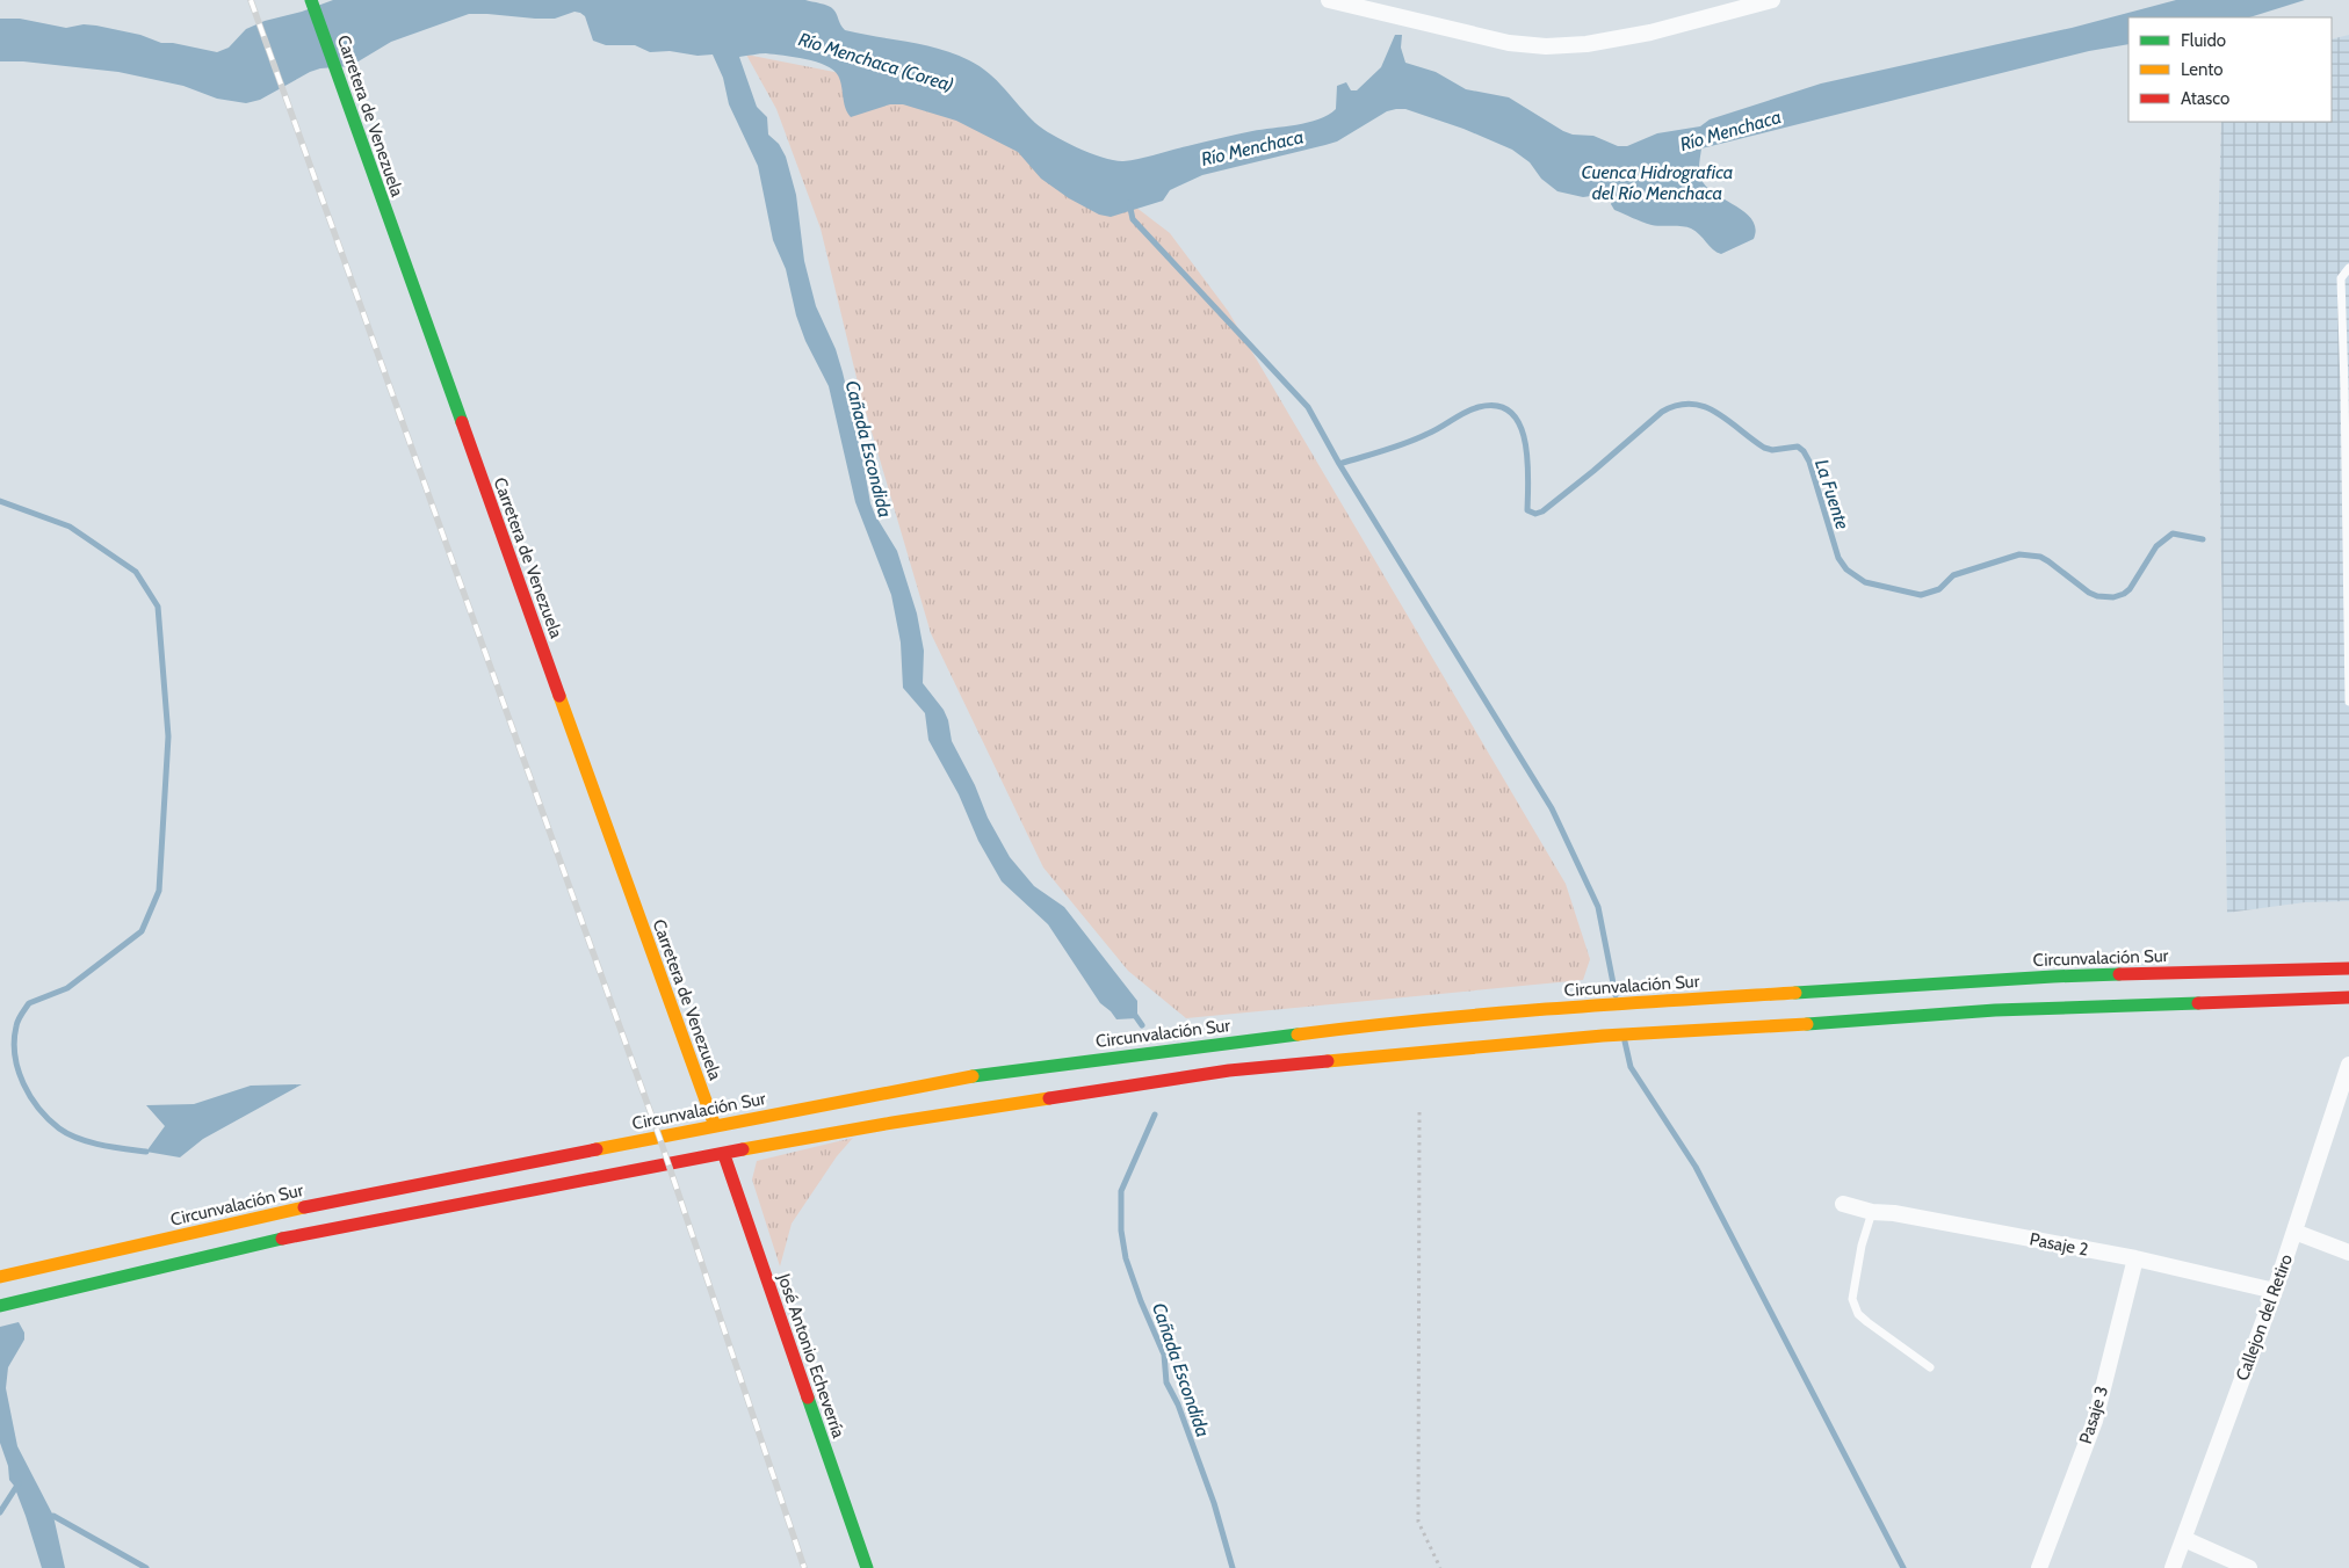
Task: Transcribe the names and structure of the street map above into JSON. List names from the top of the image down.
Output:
{
  "streets": {
    "main road": ["Carretera de Venezuela", "Circunvalación Sur", "José Antonio Echeverría"],
    "street": ["Pasaje 2", "Callejon del Retiro", "Pasaje 3"]
  },
  "crossings": [
    ["Carretera de Venezuela", "Circunvalación Sur"],
    ["Carretera de Venezuela", "José Antonio Echeverría"],
    ["Pasaje 2", "Callejon del Retiro"],
    ["Pasaje 2", "Pasaje 3"]
  ],
  "water": [
    "Río Menchaca (Corea)",
    "Río Menchaca",
    "Cuenca Hidrografica del Río Menchaca",
    "Cañada Escondida",
    "La Fuente"
  ],
  "legend": ["Fluido", "Lento", "Atasco"]
}
